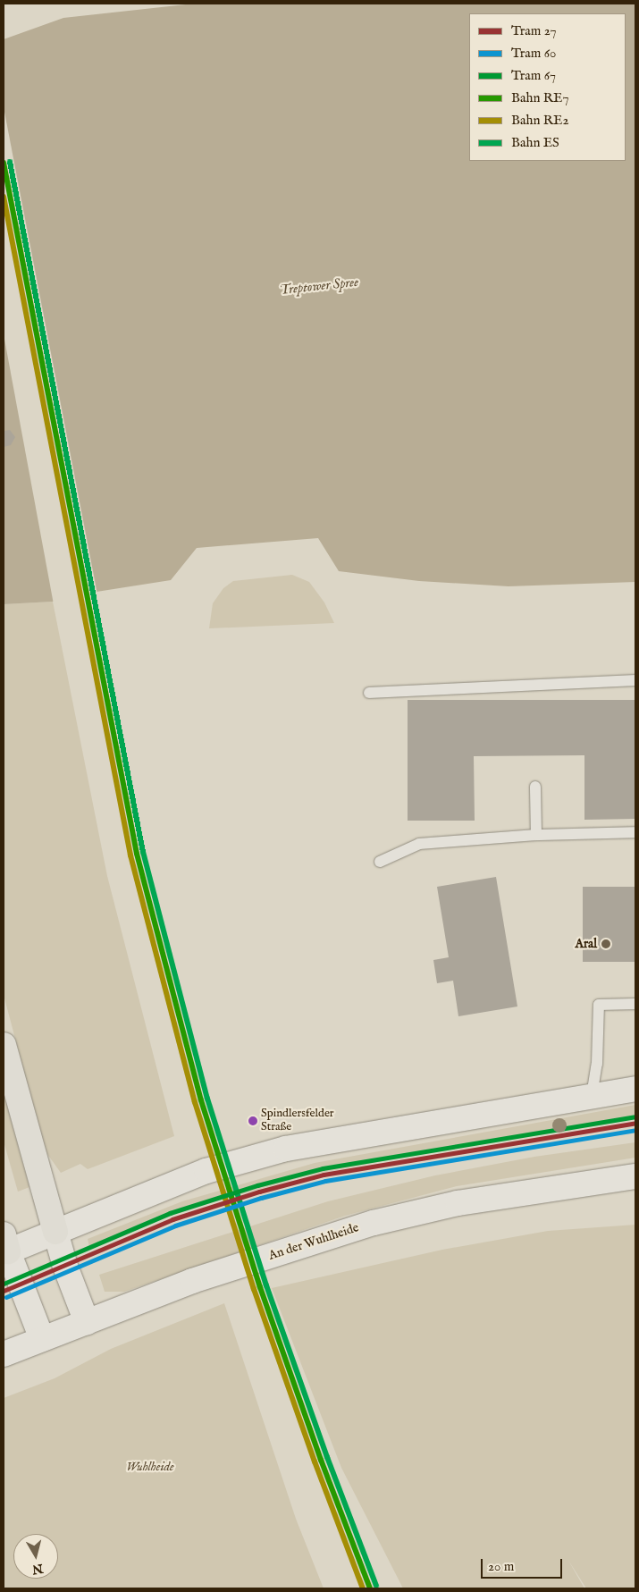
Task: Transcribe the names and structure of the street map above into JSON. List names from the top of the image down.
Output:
{
  "streets": {
    "main road": ["An der Wuhlheide"]
  },
  "water": ["Treptower Spree"],
  "parks": ["Wuhlheide"],
  "places": ["Aral", "Spindlersfelder Straße"],
  "lines": [
    "rail line ES",
    "rail line RE7",
    "rail line RE2",
    "tram line 67",
    "tram line 27",
    "tram line 60"
  ],
  "legend": [
    "Tram 27",
    "Tram 60",
    "Tram 67",
    "Bahn RE7",
    "Bahn RE2",
    "Bahn ES"
  ],
  "scale_bar": "20 m",
  "north": "bottom"
}
